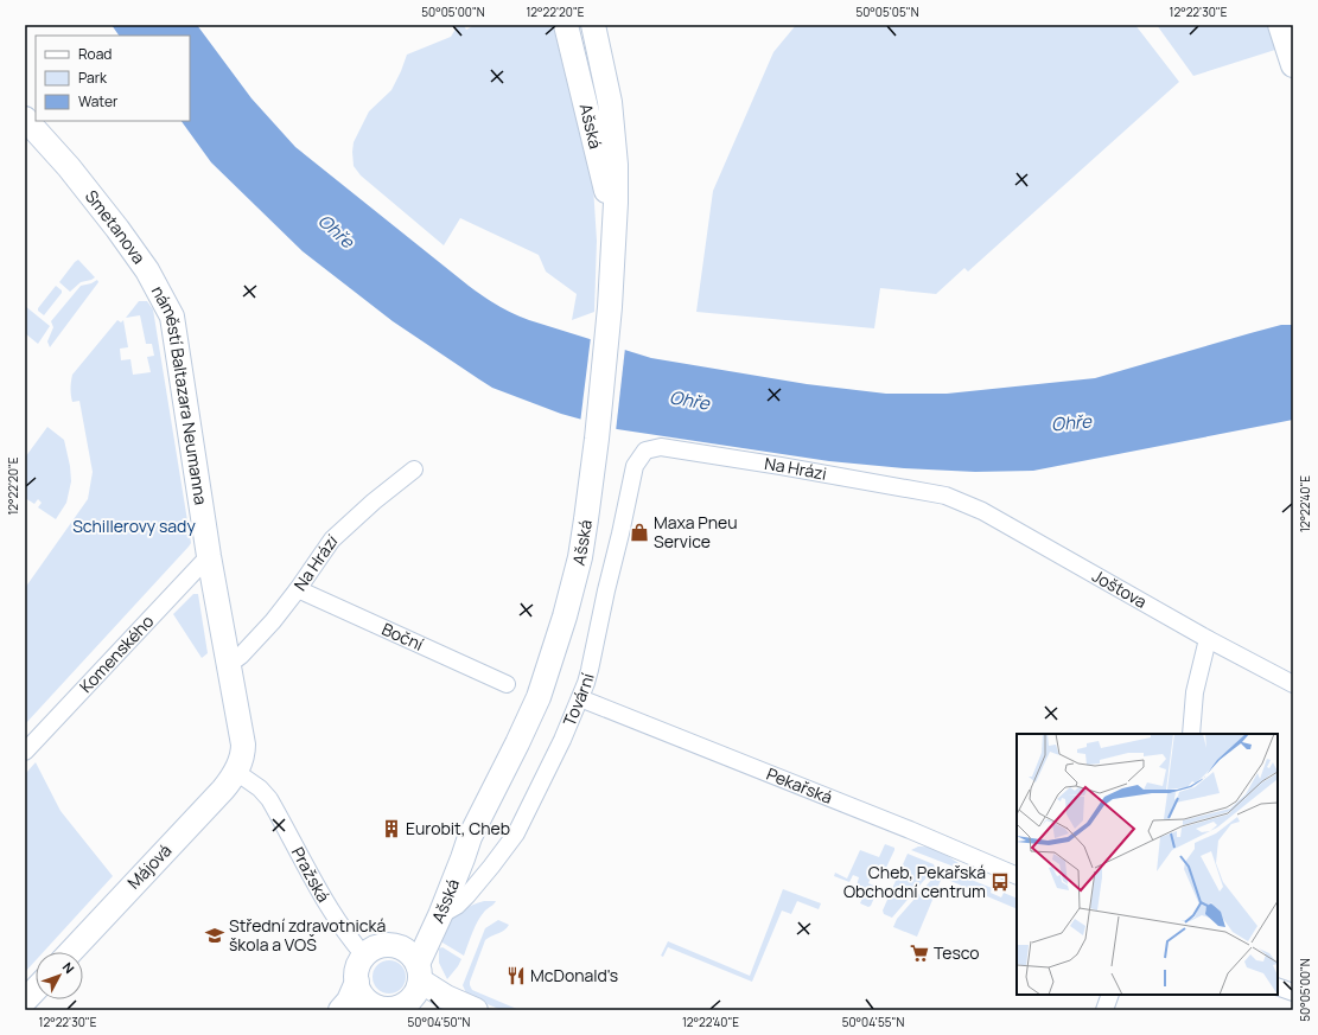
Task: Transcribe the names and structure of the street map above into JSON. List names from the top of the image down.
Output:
{
  "streets": {
    "main road": [
      "Ašská",
      "Smetanova",
      "náměstí Baltazara Neumanna",
      "Májová"
    ],
    "street": [
      "Na Hrázi",
      "Joštova",
      "Boční",
      "Komenského",
      "Tovární",
      "Pekařská",
      "Pražská"
    ]
  },
  "crossings": [
    ["Ašská", "Tovární"],
    ["Ašská", "Pražská"],
    ["Smetanova", "náměstí Baltazara Neumanna"],
    ["náměstí Baltazara Neumanna", "Na Hrázi"],
    ["náměstí Baltazara Neumanna", "Komenského"],
    ["Na Hrázi", "Joštova"],
    ["Na Hrázi", "Boční"],
    ["Na Hrázi", "Tovární"],
    ["Tovární", "Pekařská"],
    ["Májová", "Pražská"]
  ],
  "water": ["Ohře"],
  "parks": ["Schillerovy sady"],
  "places": {
    "shop": ["Maxa Pneu Service"],
    "building": ["Eurobit, Cheb"],
    "bus stop": ["Cheb, Pekařská Obchodní centrum"],
    "school or university": ["Střední zdravotnická škola a VOŠ"],
    "supermarket": ["Tesco"],
    "restaurant": ["McDonald's"]
  },
  "legend": ["Road", "Park", "Water"],
  "north": "top right",
  "coordinates": [
    "50°05'00\"N",
    "12°22'20\"E",
    "50°05'05\"N",
    "12°22'30\"E",
    "12°22'40\"E",
    "50°04'50\"N",
    "50°04'55\"N"
  ]
}
